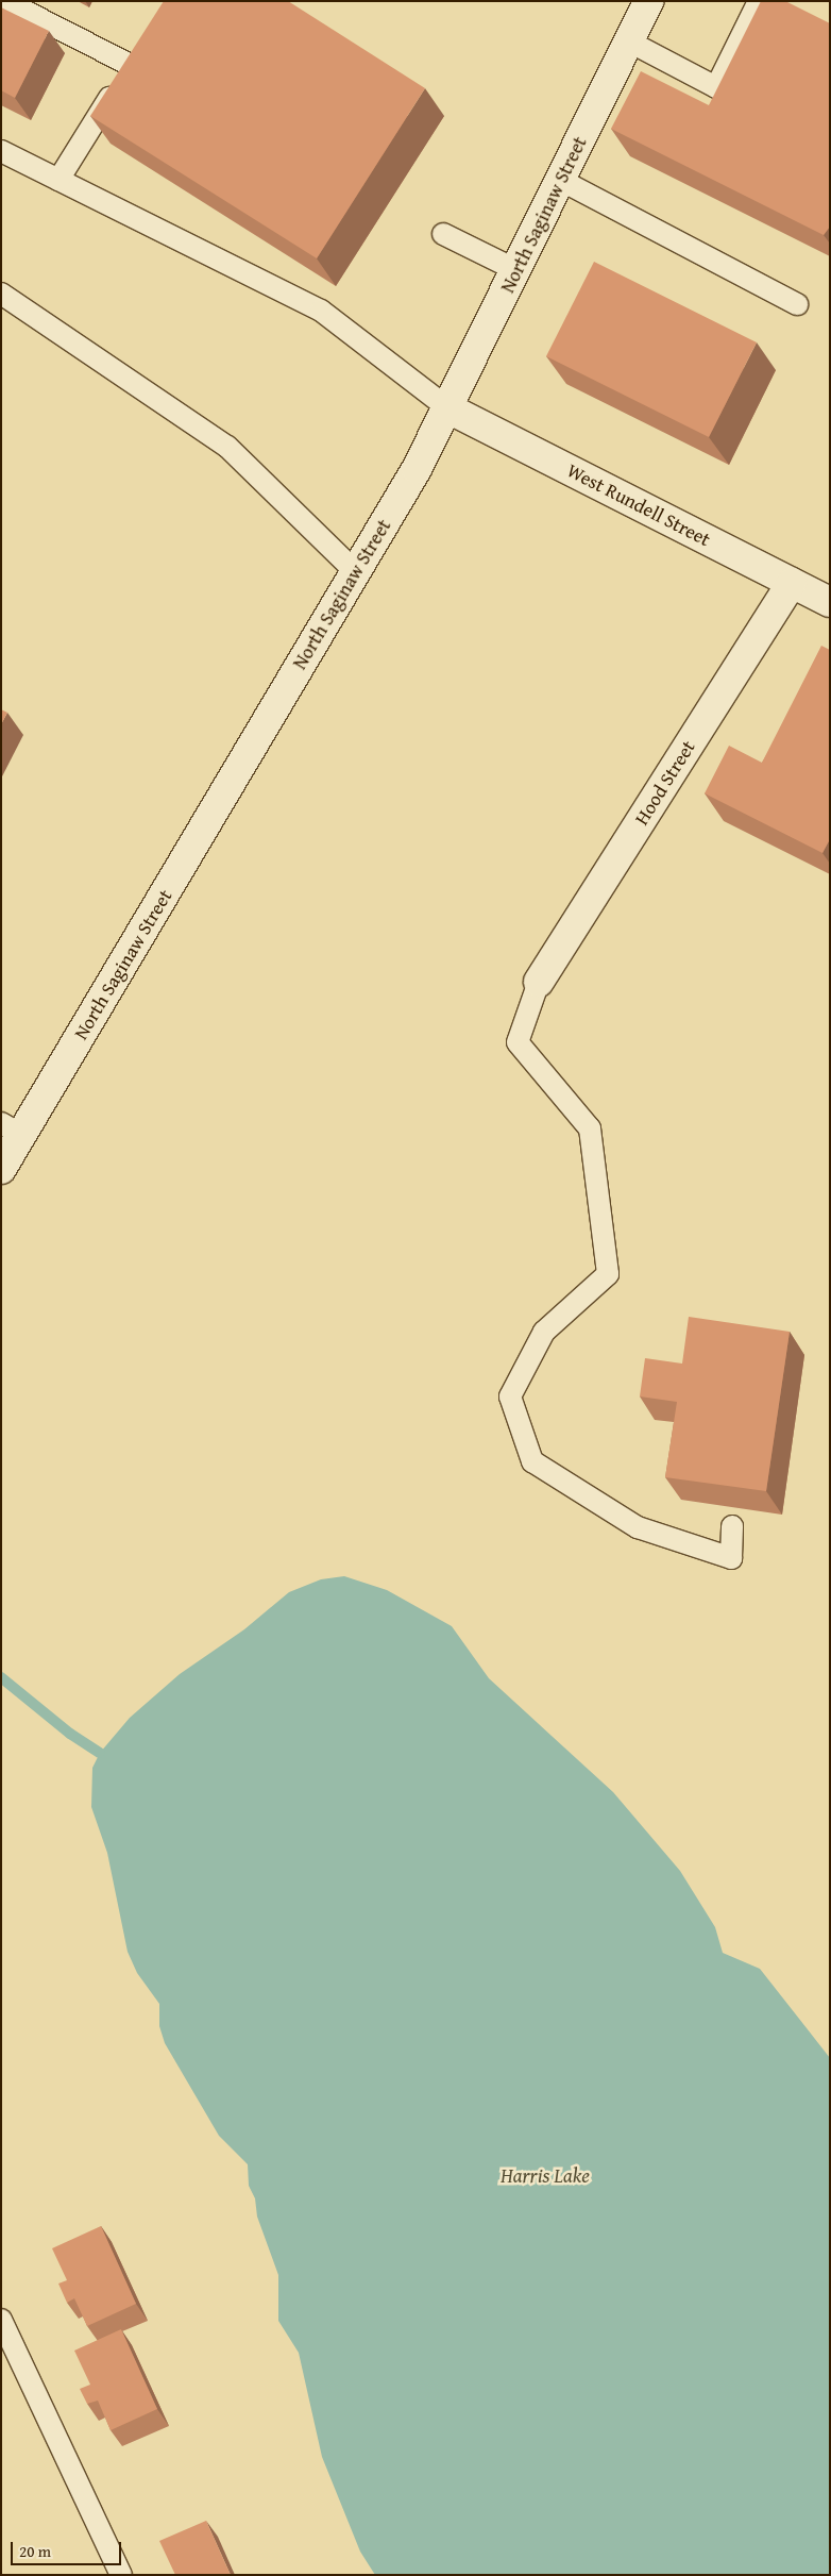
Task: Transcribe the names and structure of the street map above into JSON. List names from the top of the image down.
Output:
{
  "streets": {
    "street": ["North Saginaw Street", "West Rundell Street", "Hood Street"]
  },
  "crossings": [
    ["North Saginaw Street", "West Rundell Street"],
    ["West Rundell Street", "Hood Street"]
  ],
  "water": ["Harris Lake"],
  "scale_bar": "20 m"
}
